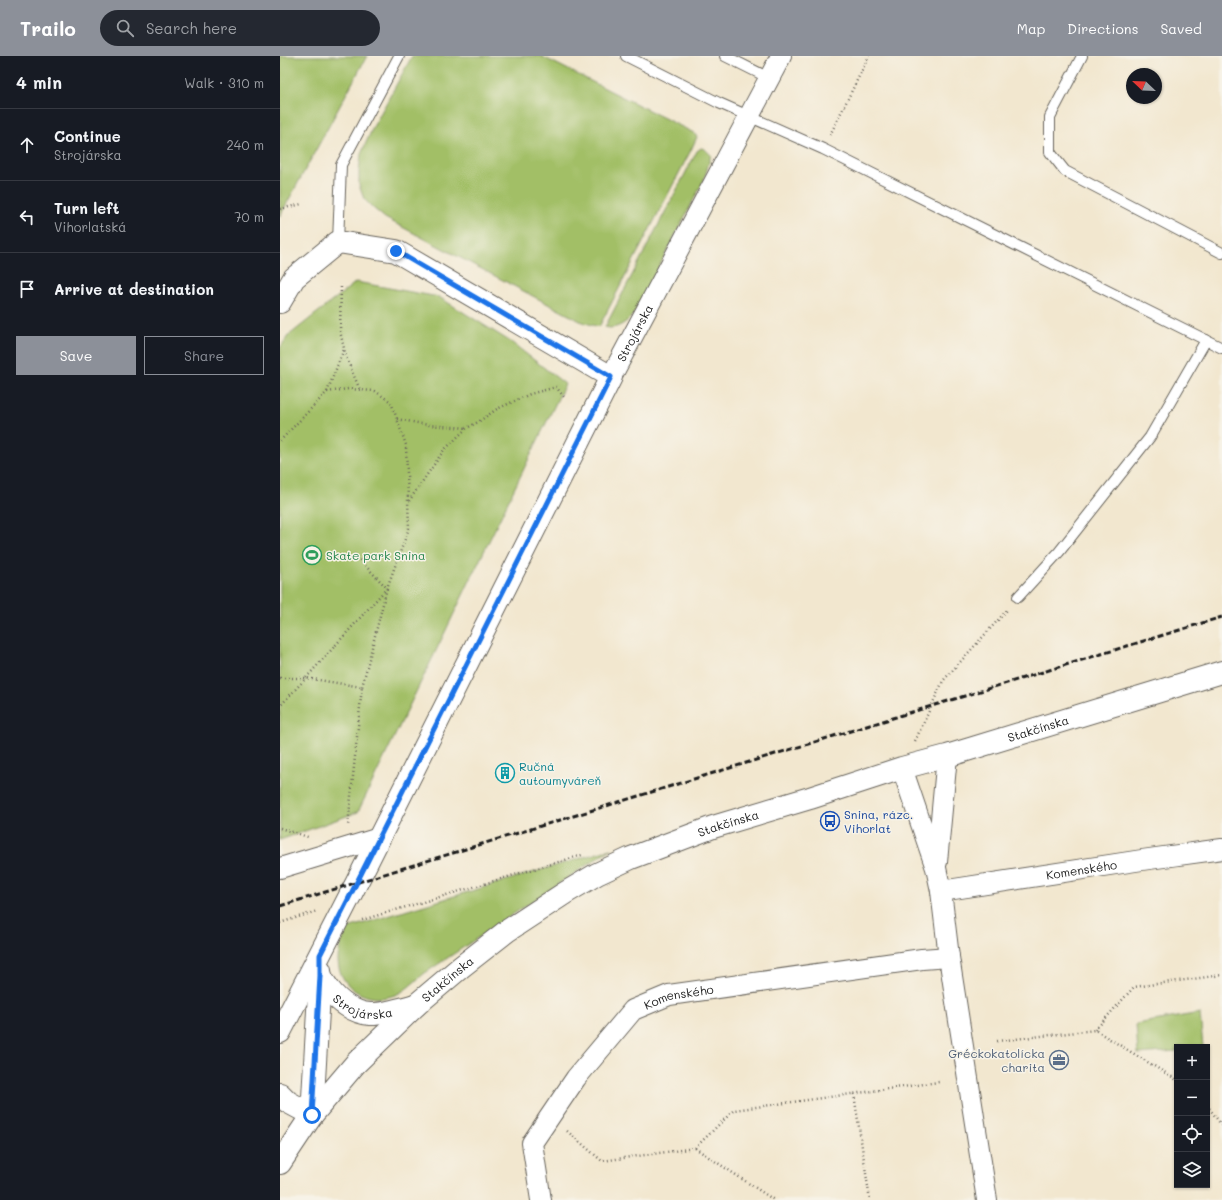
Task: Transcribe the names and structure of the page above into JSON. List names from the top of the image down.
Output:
{
  "streets": {
    "main road": ["Strojárska", "Stakčínska"],
    "street": ["Komenského"]
  },
  "crossings": [
    ["Strojárska", "Stakčínska"]
  ],
  "places": {
    "sports": ["Skate park Snina"],
    "building": ["Ručná autoumyváreň"],
    "bus stop": ["Snina, rázc. Vihorlat"],
    "office": ["Gréckokatolícka charita"]
  },
  "north": "top left",
  "page": {
    "header": "Trailo",
    "search": "Search here",
    "nav": ["Map", "Directions", "Saved"],
    "heading": ["4 min", "Walk · 310 m"],
    "list": [
      ["Continue", "Strojárska", "240 m"],
      ["Turn left", "Vihorlatská", "70 m"],
      "Arrive at destination"
    ],
    "buttons": ["Save", "Share"],
    "map_buttons": ["+", "−"]
  }
}
